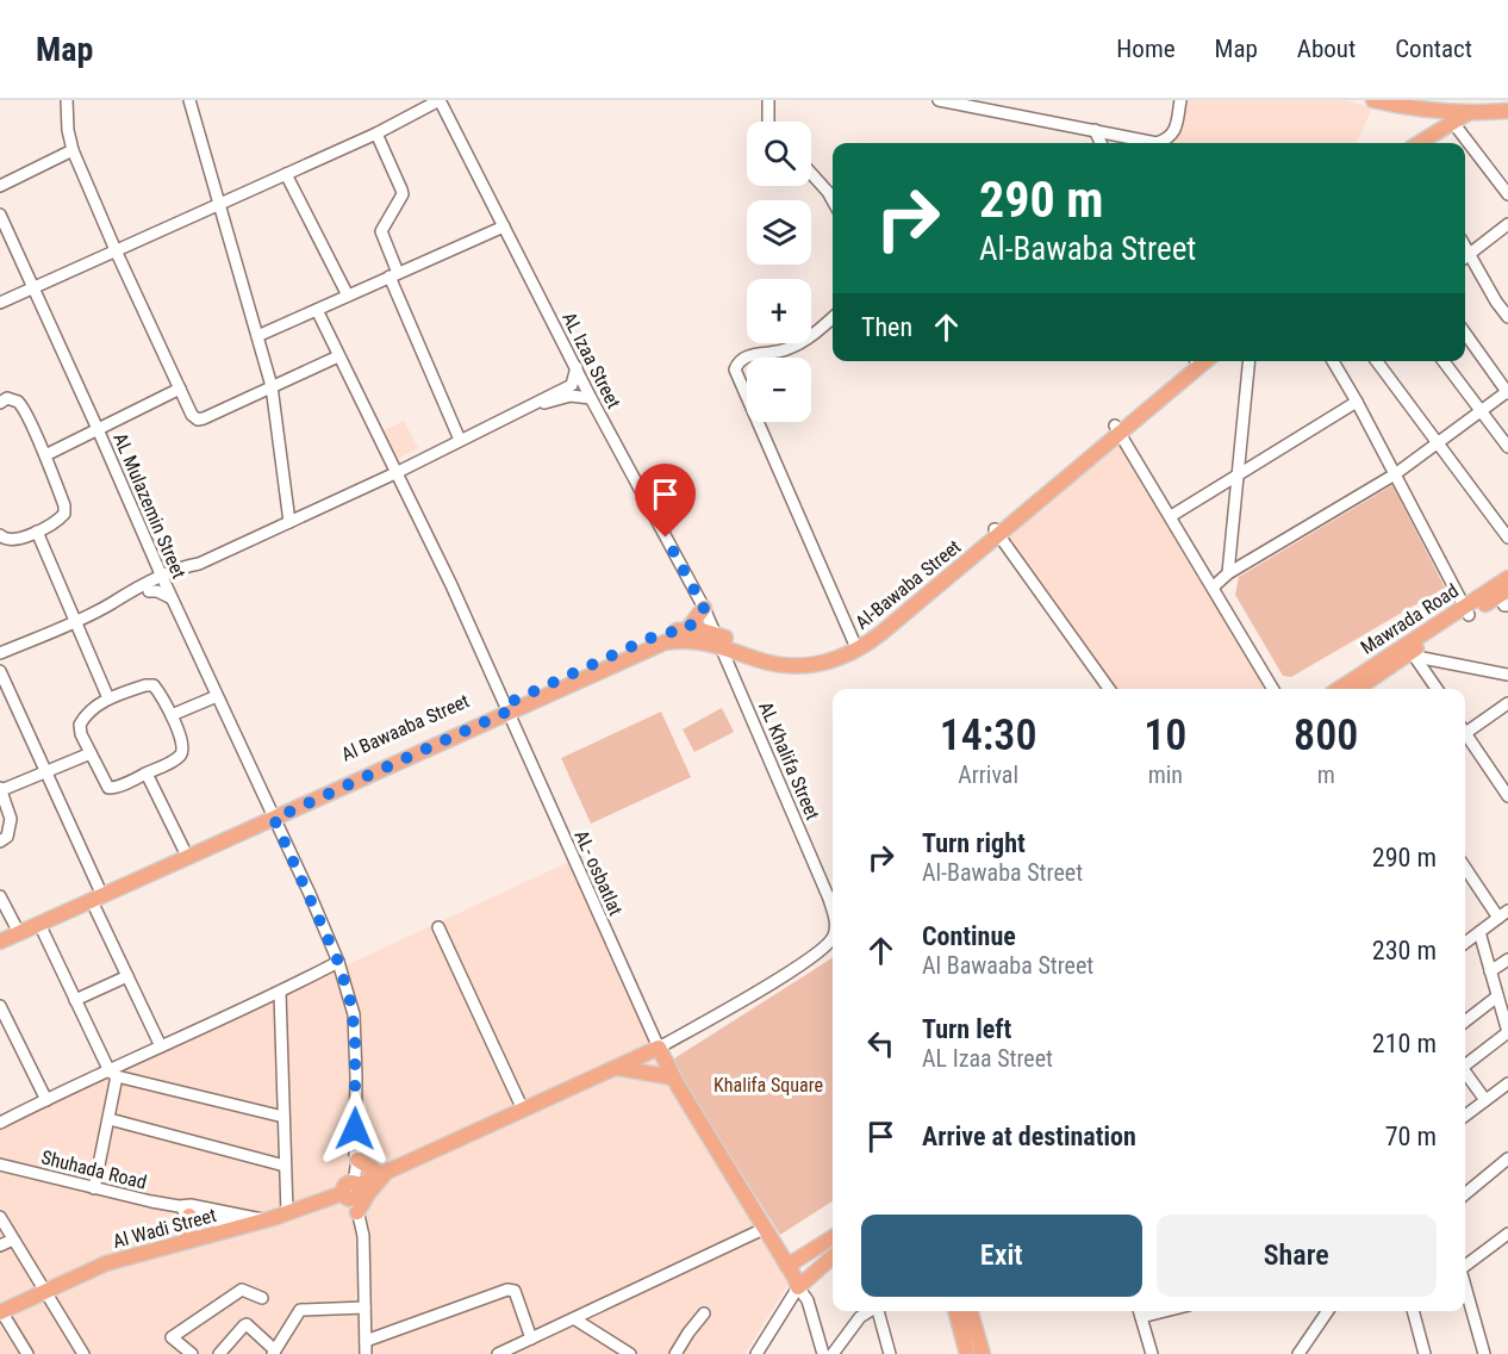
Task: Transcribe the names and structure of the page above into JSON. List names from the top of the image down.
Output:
{
  "streets": {
    "main road": [
      "Al-Bawaba Street",
      "Mawrada Road",
      "Al Bawaaba Street",
      "Al Wadi Street"
    ],
    "street": [
      "AL Izaa Street",
      "AL Mulazemin Street",
      "AL Khalifa Street",
      "AL- osbatlat",
      "Shuhada Road"
    ]
  },
  "crossings": [
    ["AL Izaa Street", "Al-Bawaba Street"],
    ["AL Izaa Street", "Al Bawaaba Street"],
    ["AL Izaa Street", "AL Khalifa Street"],
    ["AL Mulazemin Street", "Al Bawaaba Street"],
    ["AL Mulazemin Street", "Al Wadi Street"],
    ["Al-Bawaba Street", "Al Bawaaba Street"],
    ["Al-Bawaba Street", "AL Khalifa Street"],
    ["Al-Bawaba Street", "AL- osbatlat"],
    ["Al Bawaaba Street", "AL Khalifa Street"],
    ["Al Bawaaba Street", "AL- osbatlat"],
    ["AL Khalifa Street", "AL- osbatlat"],
    ["AL Khalifa Street", "Al Wadi Street"],
    ["AL- osbatlat", "Al Wadi Street"],
    ["Shuhada Road", "Al Wadi Street"]
  ],
  "parks": ["Khalifa Square"],
  "page": {
    "header": "Map",
    "nav": [
      "Home",
      "Map",
      "About",
      "Contact"
    ],
    "map_buttons": ["+", "−"],
    "turn": ["290 m", "Al-Bawaba Street"],
    "then": "Then",
    "eta": [
      "14:30",
      "Arrival",
      "10",
      "min",
      "800",
      "m"
    ],
    "list": [
      {
        "name": "Turn right",
        "note": "Al-Bawaba Street",
        "value": "290 m"
      },
      {
        "name": "Continue",
        "note": "Al Bawaaba Street",
        "value": "230 m"
      },
      {
        "name": "Turn left",
        "note": "AL Izaa Street",
        "value": "210 m"
      },
      {
        "name": "Arrive at destination",
        "value": "70 m"
      }
    ],
    "buttons": ["Exit", "Share"]
  }
}
